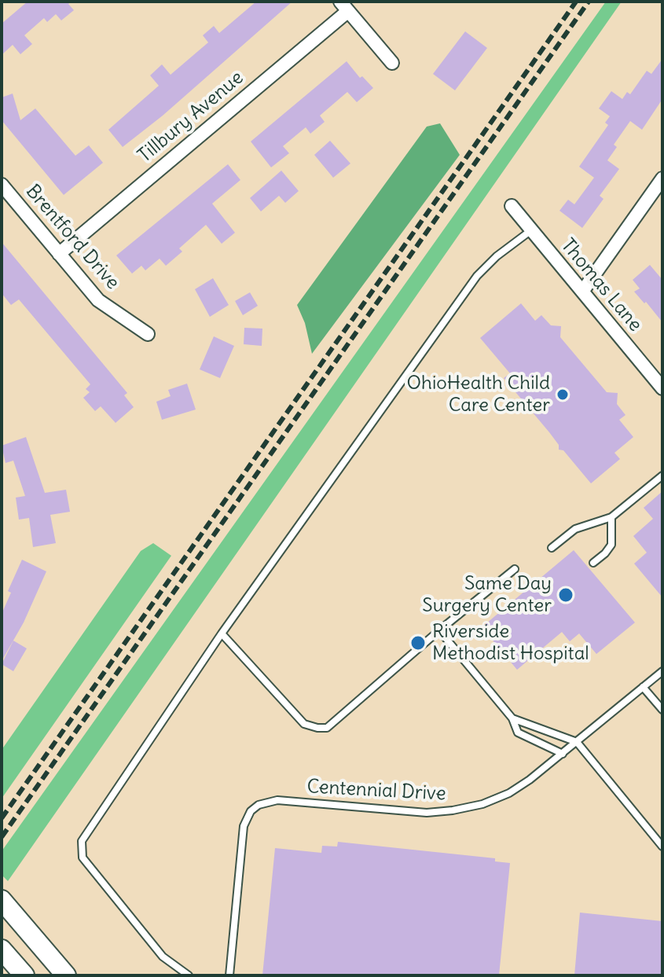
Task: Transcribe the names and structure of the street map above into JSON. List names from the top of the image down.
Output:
{
  "streets": {
    "street": ["Tillbury Avenue", "Brentford Drive", "Thomas Lane"],
    "lane": ["Centennial Drive"]
  },
  "crossings": [
    ["Tillbury Avenue", "Brentford Drive"]
  ],
  "places": ["OhioHealth Child Care Center", "Same Day Surgery Center", "Riverside Methodist Hospital"]
}
